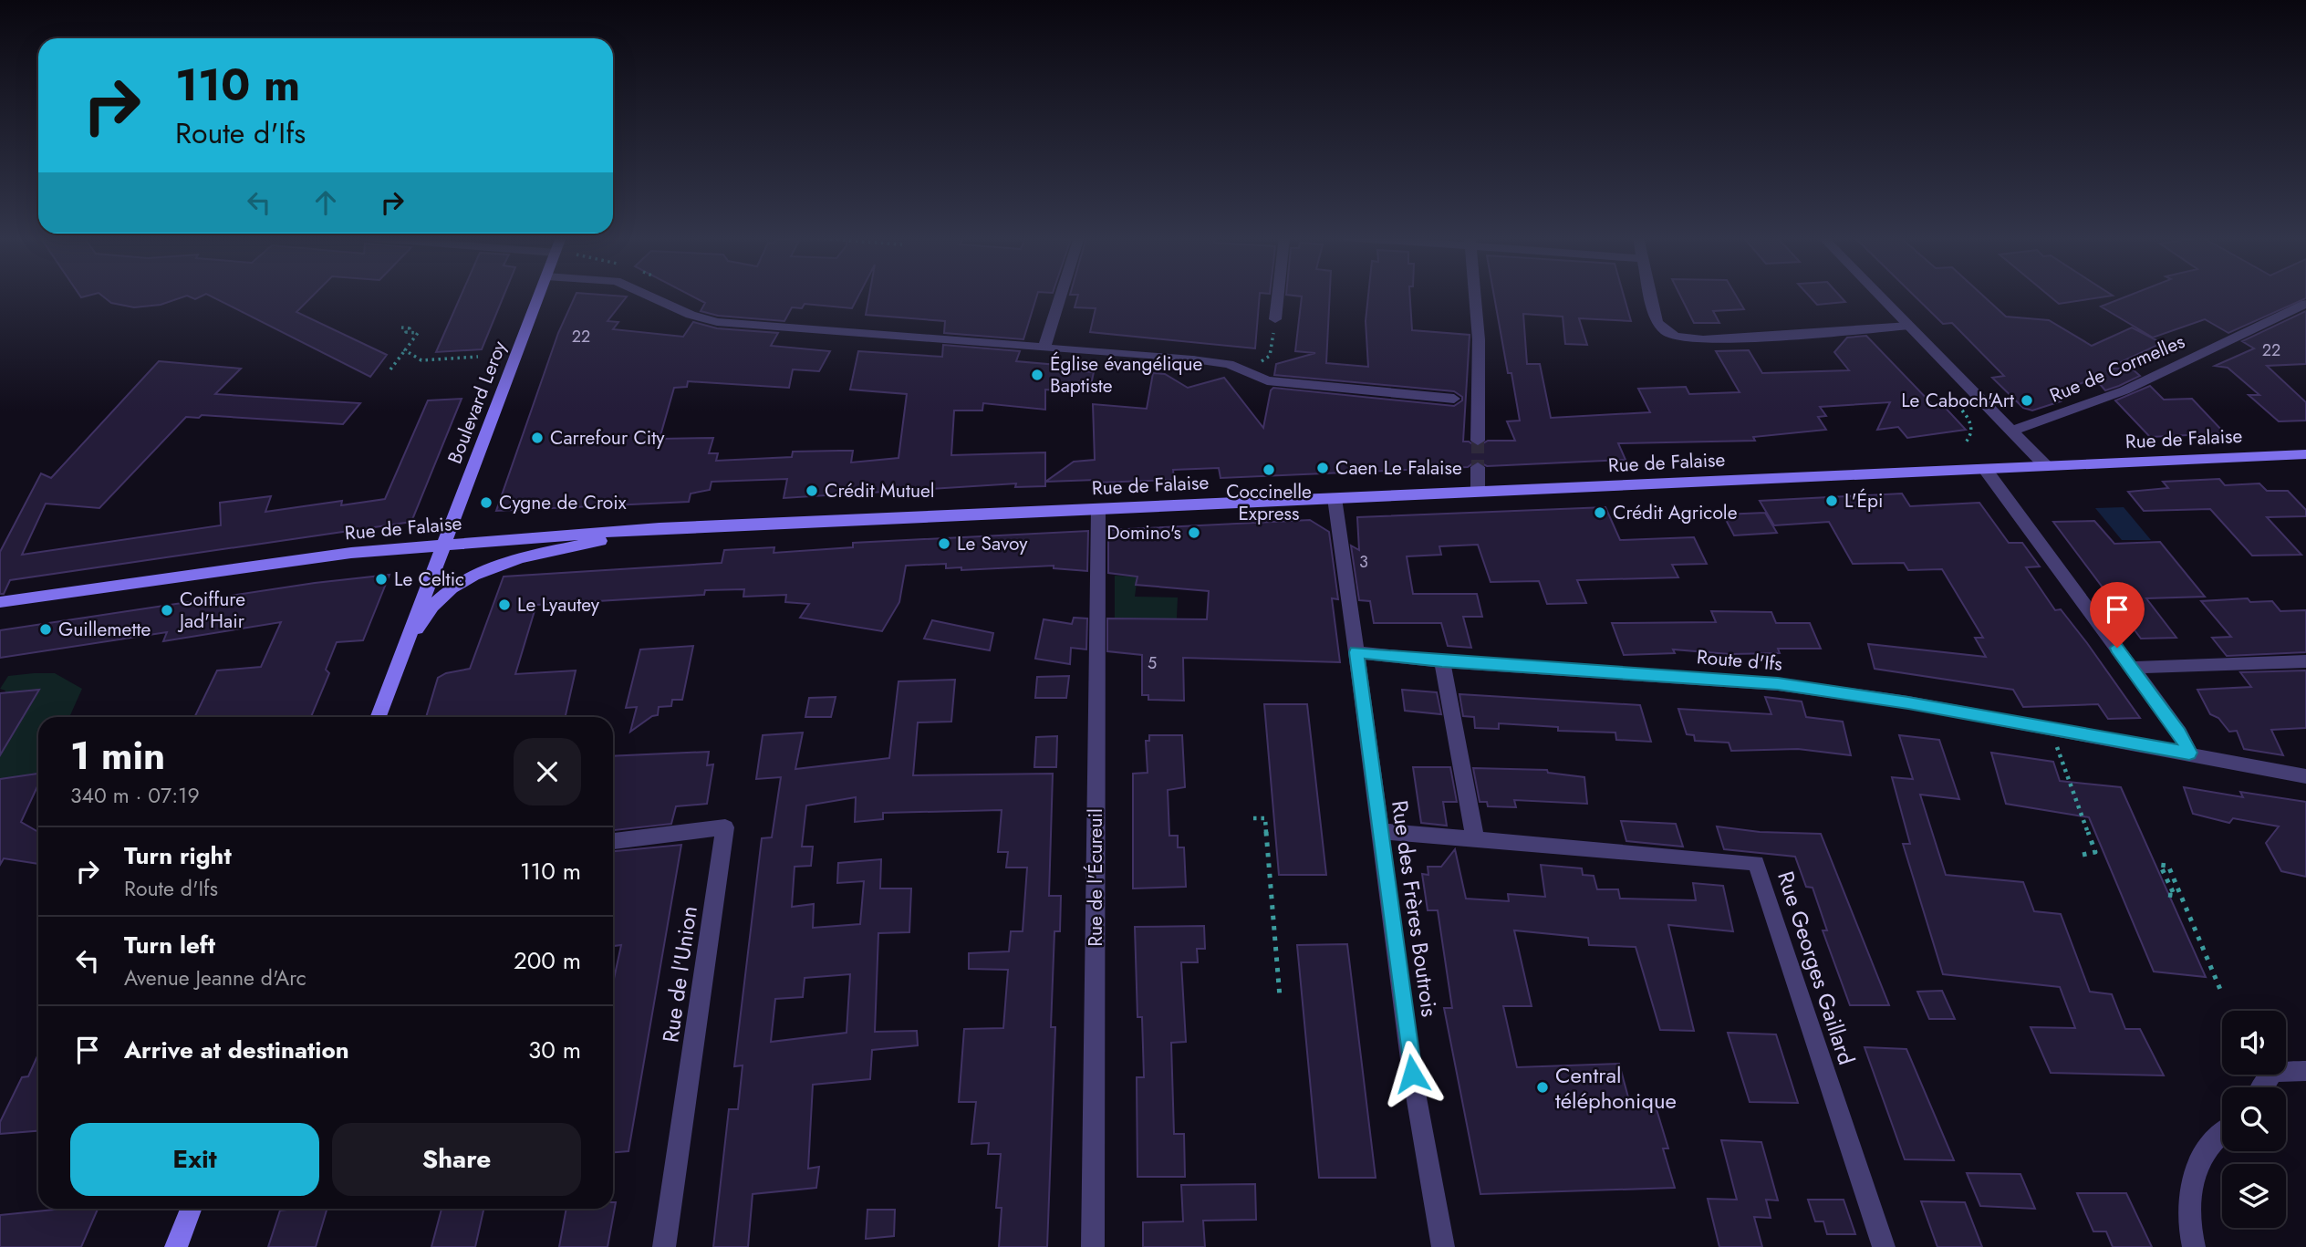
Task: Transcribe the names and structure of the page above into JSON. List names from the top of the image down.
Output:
{
  "streets": {
    "main road": ["Boulevard Leroy", "Rue de Falaise"],
    "street": [
      "Rue de Cormelles",
      "Route d'Ifs",
      "Rue de l'Écureuil",
      "Rue des Frères Boutrois",
      "Rue Georges Gaillard",
      "Rue de l'Union"
    ]
  },
  "crossings": [
    ["Boulevard Leroy", "Rue de Falaise"],
    ["Rue de Falaise", "Rue de l'Écureuil"],
    ["Route d'Ifs", "Rue des Frères Boutrois"],
    ["Rue des Frères Boutrois", "Rue Georges Gaillard"]
  ],
  "places": [
    "Église évangélique Baptiste",
    "Le Caboch'Art",
    "Carrefour City",
    "Caen Le Falaise",
    "Coccinelle Express",
    "Crédit Mutuel",
    "L'Épi",
    "Cygne de Croix",
    "Crédit Agricole",
    "Domino's",
    "Le Savoy",
    "Le Celtic",
    "Le Lyautey",
    "Coiffure Jad'Hair",
    "Guillemette",
    "Central téléphonique"
  ],
  "house_numbers": [
    "22",
    "22",
    "3",
    "5"
  ],
  "page": {
    "turn": ["110 m", "Route d'Ifs"],
    "heading": ["1 min", "340 m · 07:19"],
    "list": [
      {
        "name": "Turn right",
        "note": "Route d'Ifs",
        "value": "110 m"
      },
      {
        "name": "Turn left",
        "note": "Avenue Jeanne d'Arc",
        "value": "200 m"
      },
      {
        "name": "Arrive at destination",
        "value": "30 m"
      }
    ],
    "buttons": ["Exit", "Share"]
  }
}
